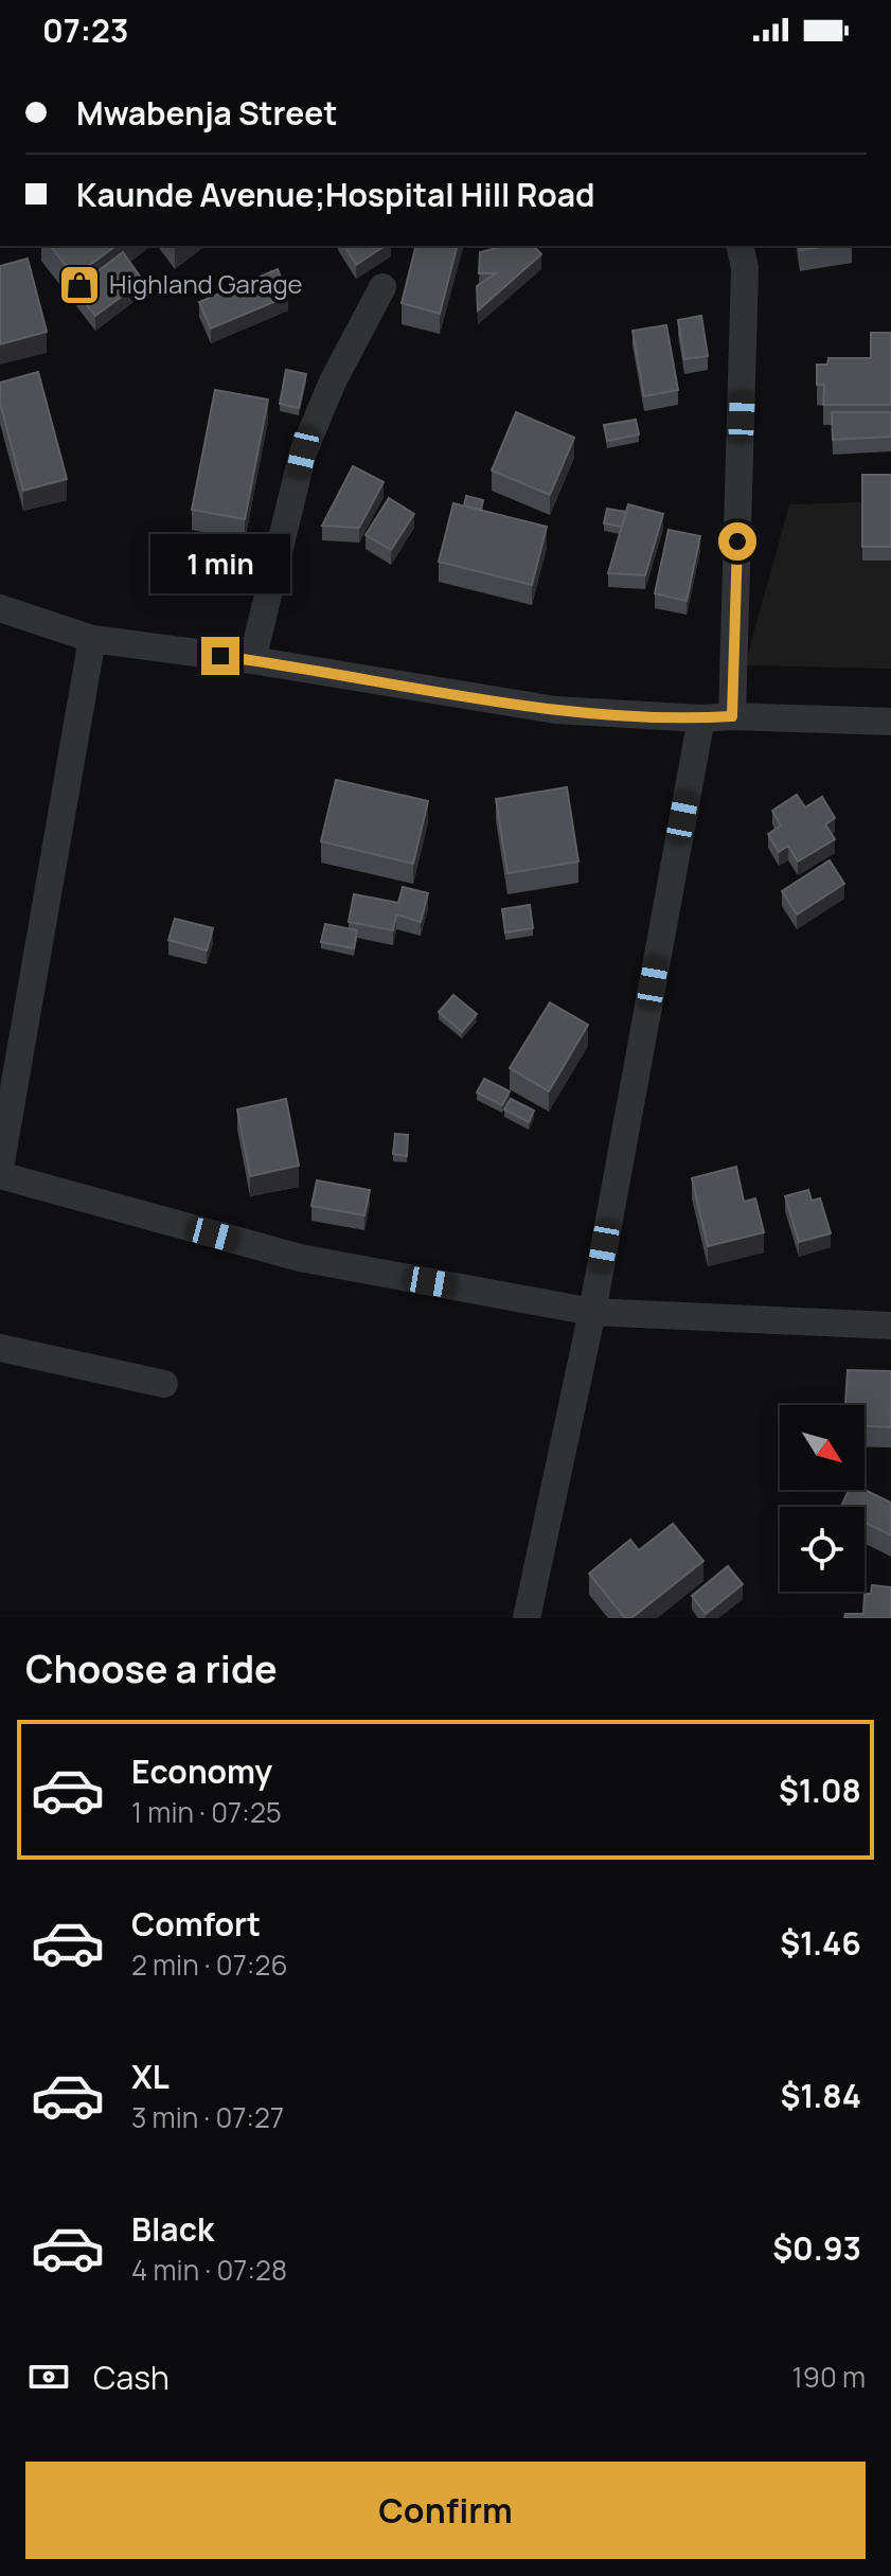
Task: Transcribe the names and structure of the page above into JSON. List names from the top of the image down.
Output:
{
  "places": {
    "shop": ["Highland Garage"]
  },
  "north": "bottom right",
  "page": {
    "status": "07:23",
    "banner": ["Mwabenja Street", "Kaunde Avenue;Hospital Hill Road"],
    "bubble": "1 min",
    "heading": "Choose a ride",
    "list": [
      {
        "name": "Economy",
        "note": "1 min · 07:25",
        "value": "$1.08"
      },
      {
        "name": "Comfort",
        "note": "2 min · 07:26",
        "value": "$1.46"
      },
      {
        "name": "XL",
        "note": "3 min · 07:27",
        "value": "$1.84"
      },
      {
        "name": "Black",
        "note": "4 min · 07:28",
        "value": "$0.93"
      }
    ],
    "pay": ["Cash", "190 m"],
    "buttons": "Confirm"
  }
}
